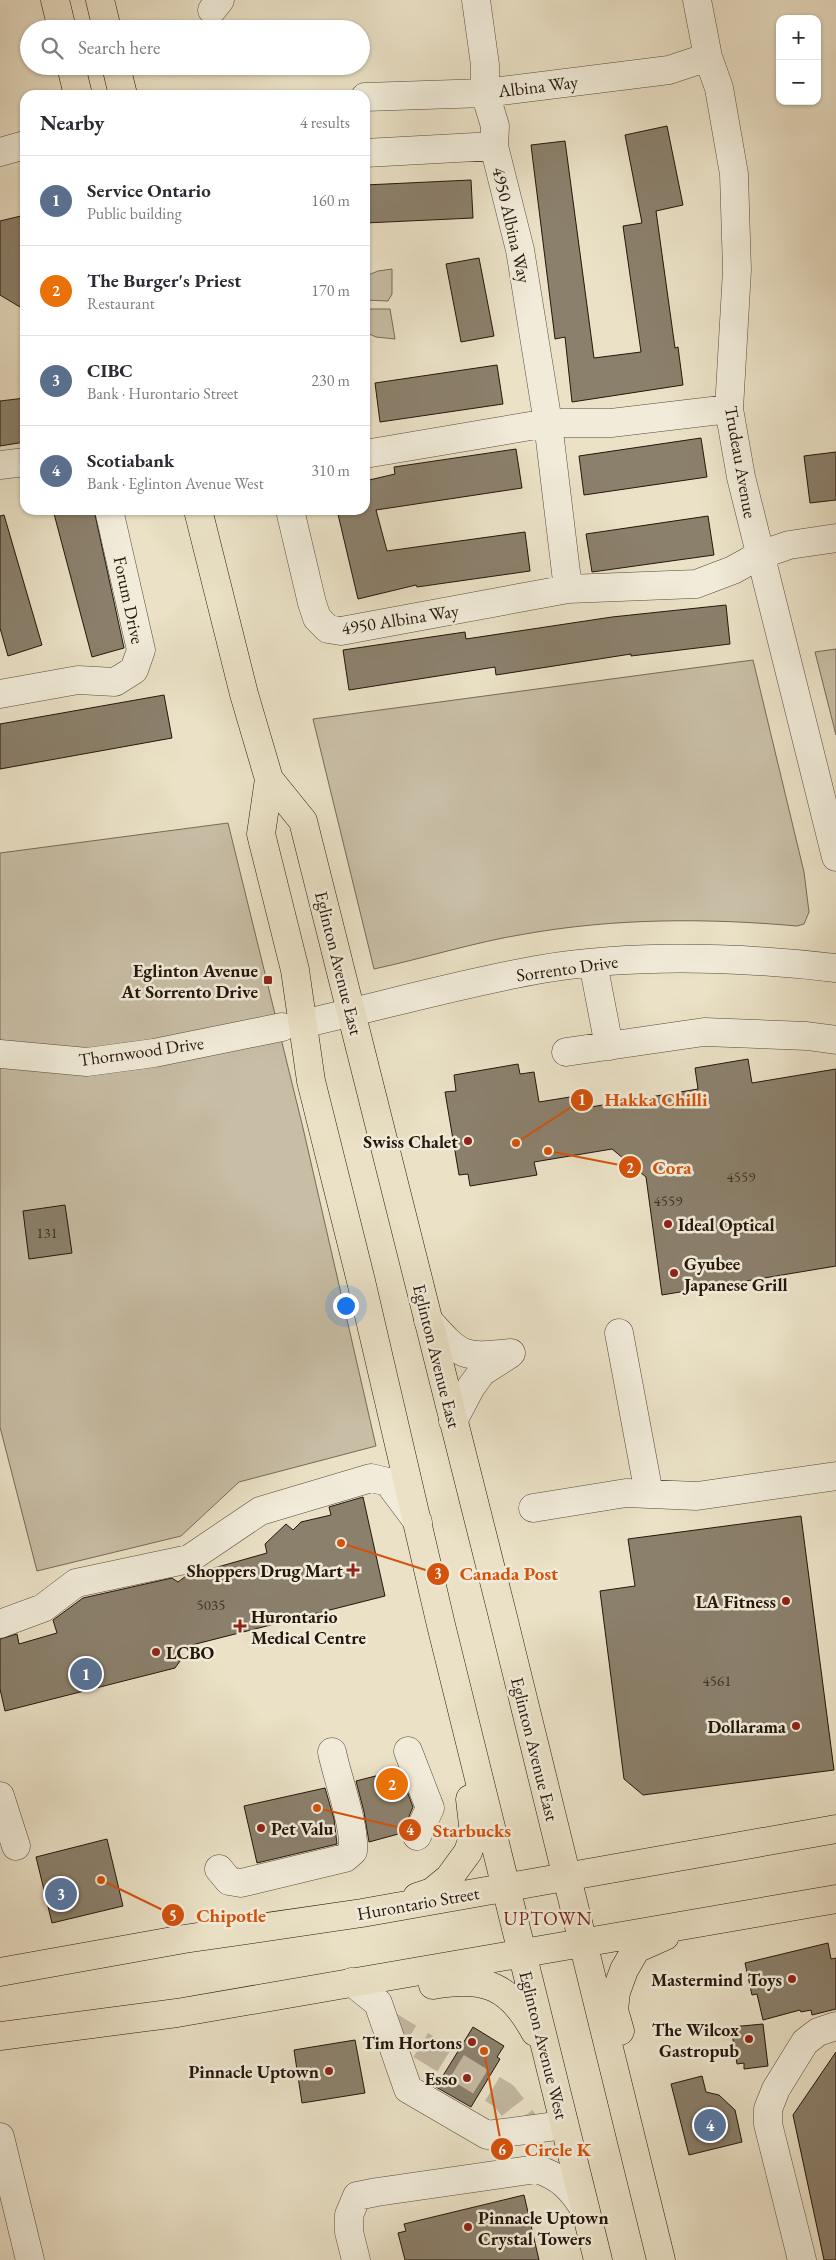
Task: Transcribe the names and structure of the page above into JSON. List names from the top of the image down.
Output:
{
  "streets": {
    "main road": ["Eglinton Avenue East", "Hurontario Street", "Eglinton Avenue West"],
    "street": [
      "Albina Way",
      "4950 Albina Way",
      "Trudeau Avenue",
      "Forum Drive",
      "Sorrento Drive",
      "Thornwood Drive"
    ]
  },
  "crossings": [
    ["Albina Way", "4950 Albina Way"],
    ["Albina Way", "Trudeau Avenue"],
    ["4950 Albina Way", "Trudeau Avenue"],
    ["Eglinton Avenue East", "Sorrento Drive"],
    ["Eglinton Avenue East", "Thornwood Drive"],
    ["Eglinton Avenue East", "Hurontario Street"],
    ["Eglinton Avenue East", "Eglinton Avenue West"],
    ["Sorrento Drive", "Thornwood Drive"],
    ["Hurontario Street", "Eglinton Avenue West"]
  ],
  "districts": ["UPTOWN"],
  "places": {
    "transit": ["Eglinton Avenue At Sorrento Drive"],
    "other": [
      "Swiss Chalet",
      "Hakka Chilli",
      "Cora",
      "Ideal Optical",
      "Gyubee Japanese Grill",
      "Canada Post",
      "LA Fitness",
      "LCBO",
      "Dollarama",
      "Starbucks",
      "Pet Valu",
      "Chipotle",
      "Mastermind Toys",
      "The Wilcox Gastropub",
      "Tim Hortons",
      "Circle K",
      "Pinnacle Uptown",
      "Esso",
      "Pinnacle Uptown Crystal Towers"
    ],
    "health": ["Shoppers Drug Mart", "Hurontario Medical Centre"]
  },
  "house_numbers": [
    "4559",
    "4559",
    "131",
    "5035",
    "4561"
  ],
  "page": {
    "map_buttons": ["+", "−"],
    "search": "Search here",
    "heading": ["Nearby", "4 results"],
    "list": [
      {
        "mark": "1",
        "name": "Service Ontario",
        "note": "Public building",
        "value": "160 m"
      },
      {
        "mark": "2",
        "name": "The Burger's Priest",
        "note": "Restaurant",
        "value": "170 m"
      },
      {
        "mark": "3",
        "name": "CIBC",
        "note": "Bank · Hurontario Street",
        "value": "230 m"
      },
      {
        "mark": "4",
        "name": "Scotiabank",
        "note": "Bank · Eglinton Avenue West",
        "value": "310 m"
      }
    ],
    "pins": [
      "1",
      "2",
      "3",
      "4"
    ]
  }
}
